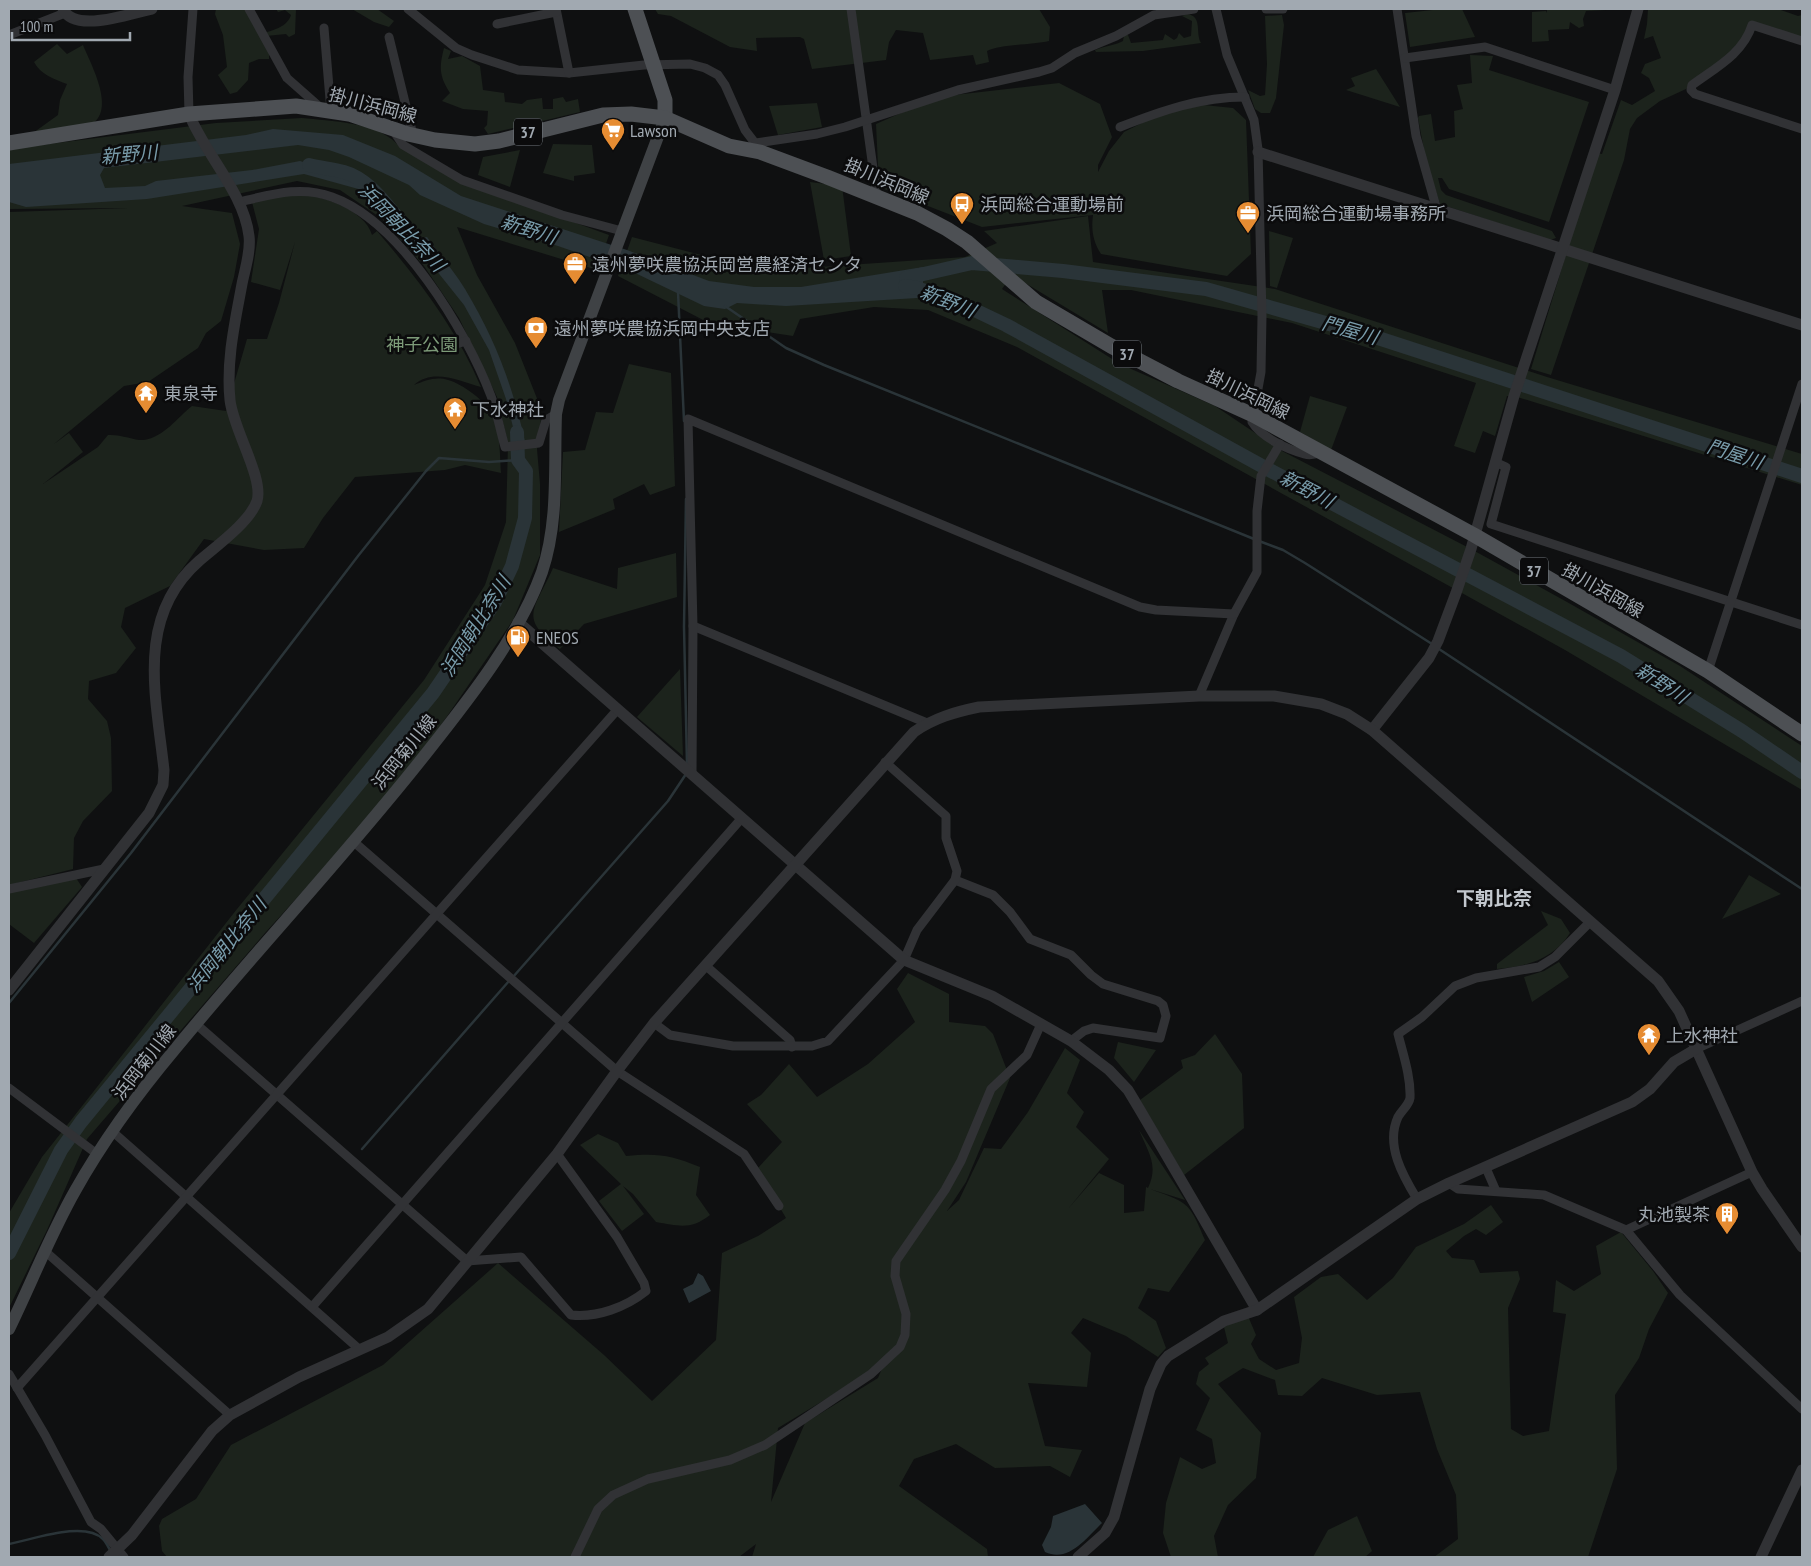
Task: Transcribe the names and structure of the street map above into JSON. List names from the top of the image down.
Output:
{
  "streets": {
    "main road": ["掛川浜岡線", "37", "浜岡菊川線"]
  },
  "crossings": [
    ["掛川浜岡線", "浜岡菊川線"]
  ],
  "districts": ["下朝比奈"],
  "water": ["新野川", "浜岡朝比奈川", "門屋川"],
  "parks": ["神子公園"],
  "places": {
    "supermarket": ["Lawson"],
    "bus stop": ["浜岡総合運動場前"],
    "office": ["浜岡総合運動場事務所", "遠州夢咲農協浜岡営農経済センタ"],
    "bank": ["遠州夢咲農協浜岡中央支店"],
    "temple": ["東泉寺", "下水神社", "上水神社"],
    "fuel station": ["ENEOS"],
    "building": ["丸池製茶"]
  },
  "scale_bar": "100 m"
}
